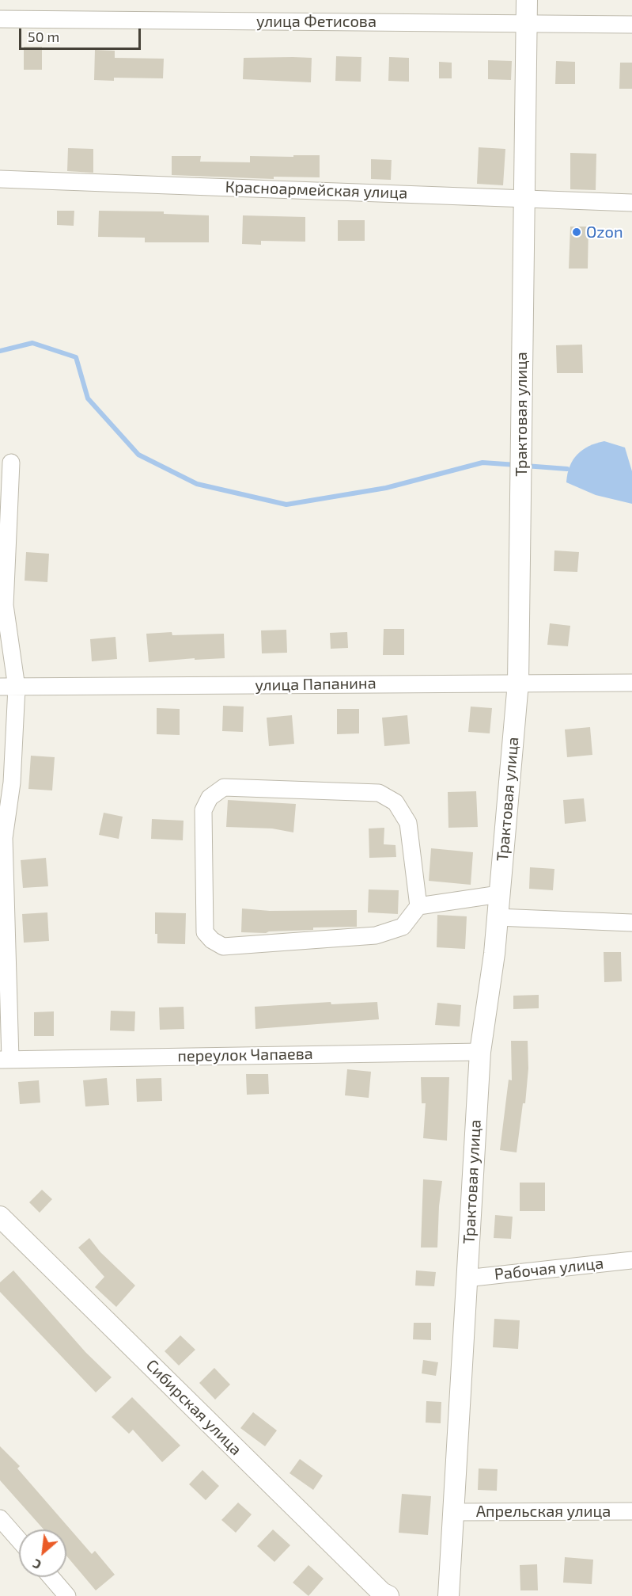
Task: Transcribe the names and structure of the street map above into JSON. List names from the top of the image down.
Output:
{
  "streets": {
    "street": [
      "улица Фетисова",
      "Красноармейская улица",
      "Трактовая улица",
      "улица Папанина",
      "переулок Чапаева",
      "Рабочая улица",
      "Сибирская улица",
      "Апрельская улица"
    ]
  },
  "crossings": [
    ["улица Фетисова", "Трактовая улица"],
    ["Красноармейская улица", "Трактовая улица"],
    ["Трактовая улица", "улица Папанина"],
    ["Трактовая улица", "переулок Чапаева"],
    ["Трактовая улица", "Рабочая улица"],
    ["Трактовая улица", "Апрельская улица"]
  ],
  "places": ["Ozon"],
  "scale_bar": "50 m",
  "north": "bottom left"
}
